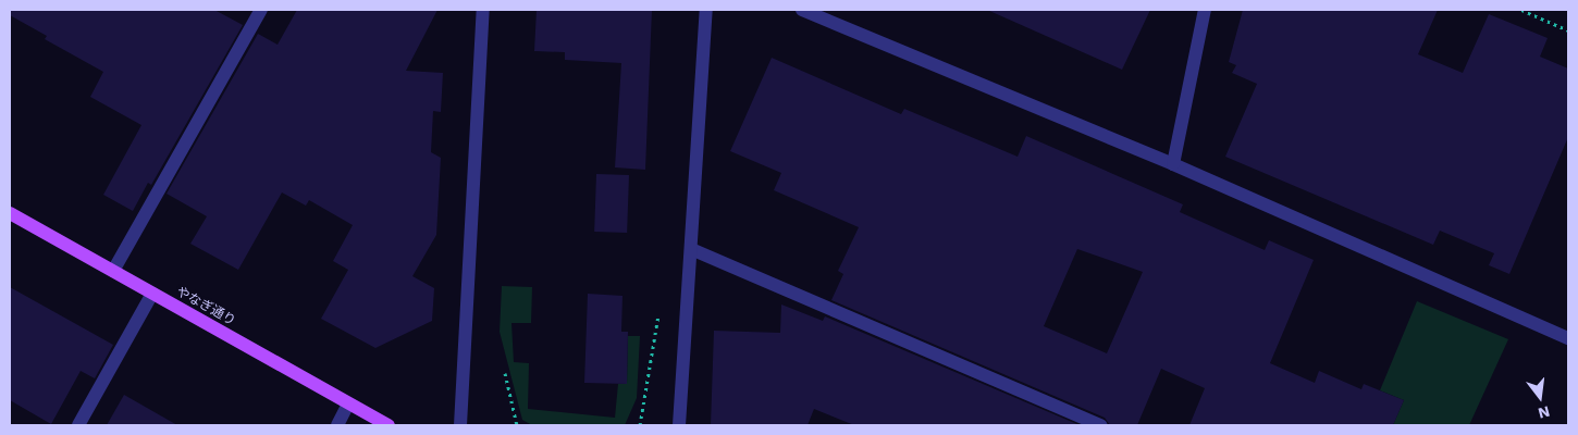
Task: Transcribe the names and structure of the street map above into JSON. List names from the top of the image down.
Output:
{
  "streets": {
    "main road": ["やなぎ通り"]
  },
  "north": "bottom"
}
